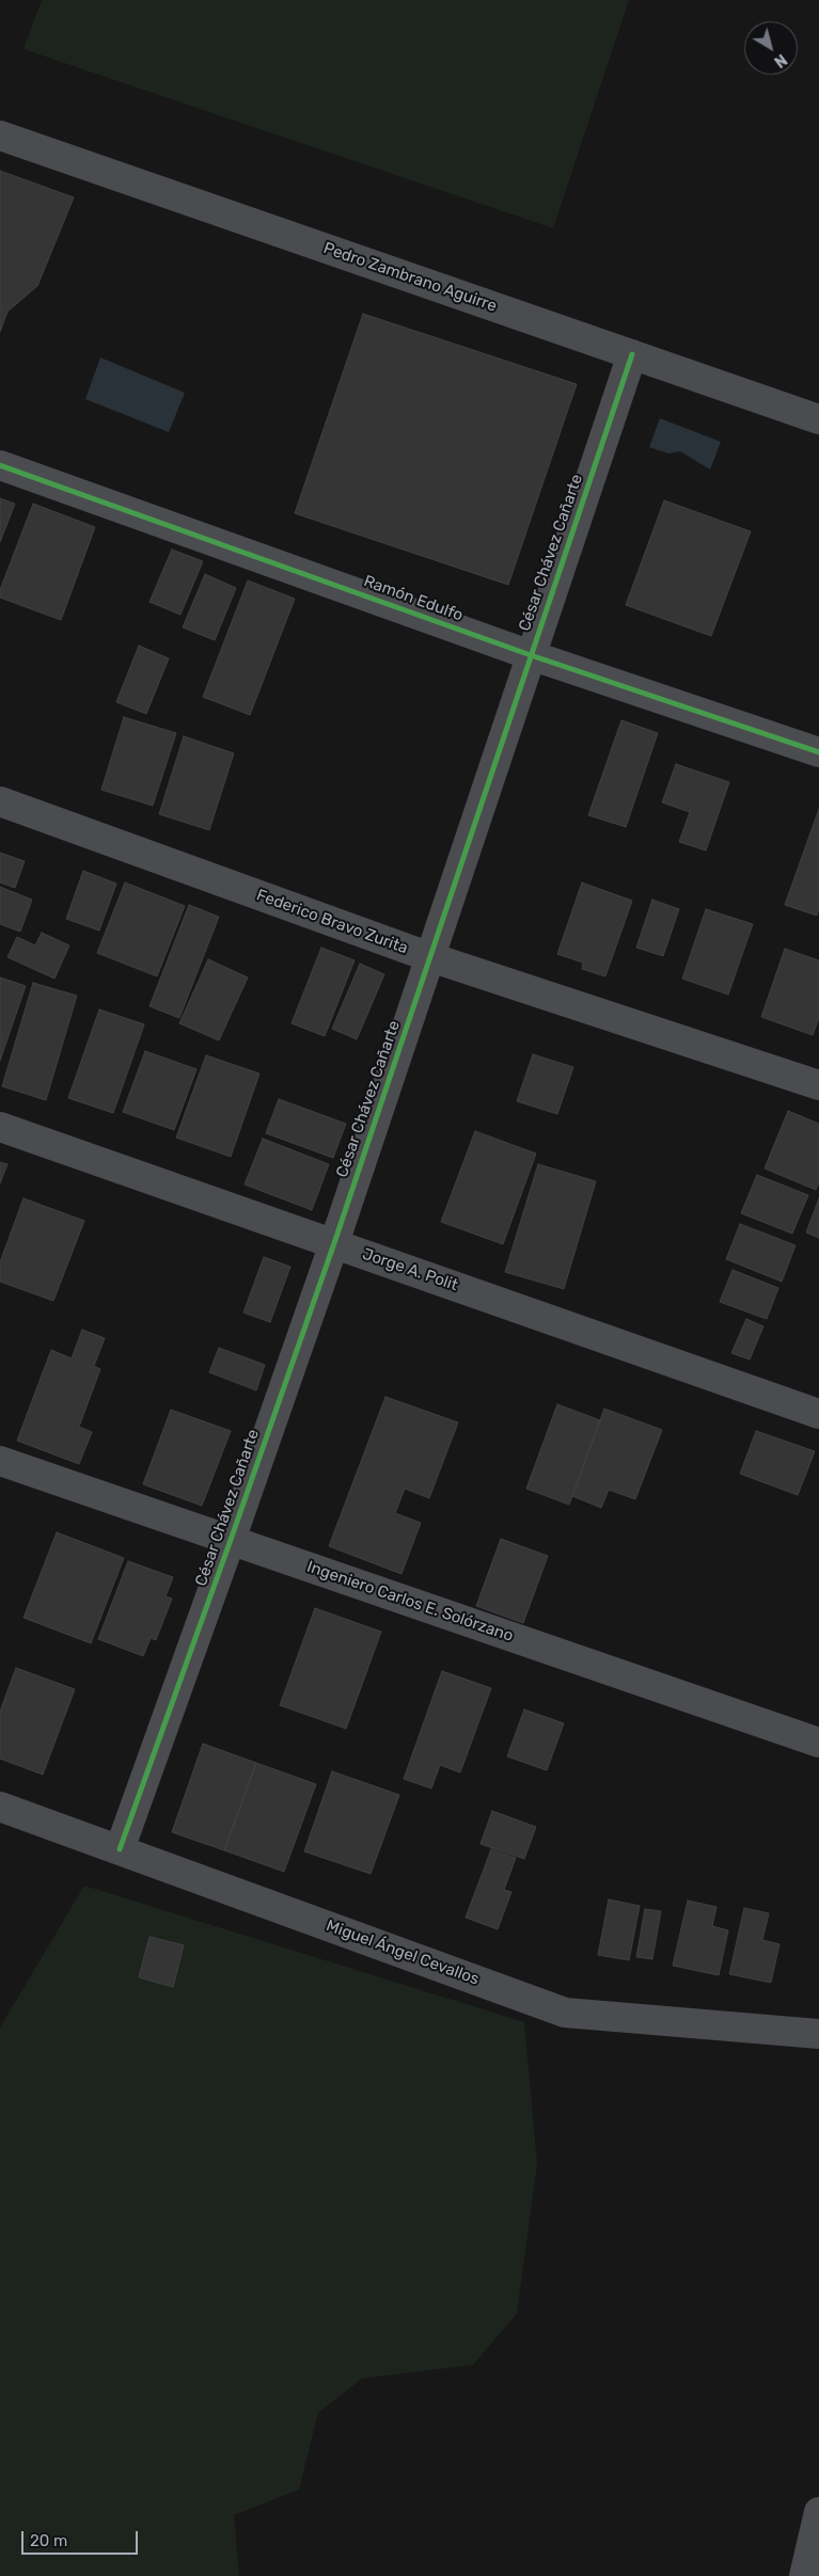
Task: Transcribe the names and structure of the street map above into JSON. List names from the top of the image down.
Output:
{
  "streets": {
    "street": [
      "Pedro Zambrano Aguirre",
      "César Chávez Cañarte",
      "Ramón Edulfo",
      "Federico Bravo Zurita",
      "Jorge A. Polit",
      "Ingeniero Carlos E. Solórzano",
      "Miguel Ángel Cevallos"
    ]
  },
  "crossings": [
    ["Pedro Zambrano Aguirre", "César Chávez Cañarte"],
    ["César Chávez Cañarte", "Ramón Edulfo"],
    ["César Chávez Cañarte", "Federico Bravo Zurita"],
    ["César Chávez Cañarte", "Jorge A. Polit"],
    ["César Chávez Cañarte", "Ingeniero Carlos E. Solórzano"],
    ["César Chávez Cañarte", "Miguel Ángel Cevallos"]
  ],
  "scale_bar": "20 m",
  "north": "bottom right"
}
